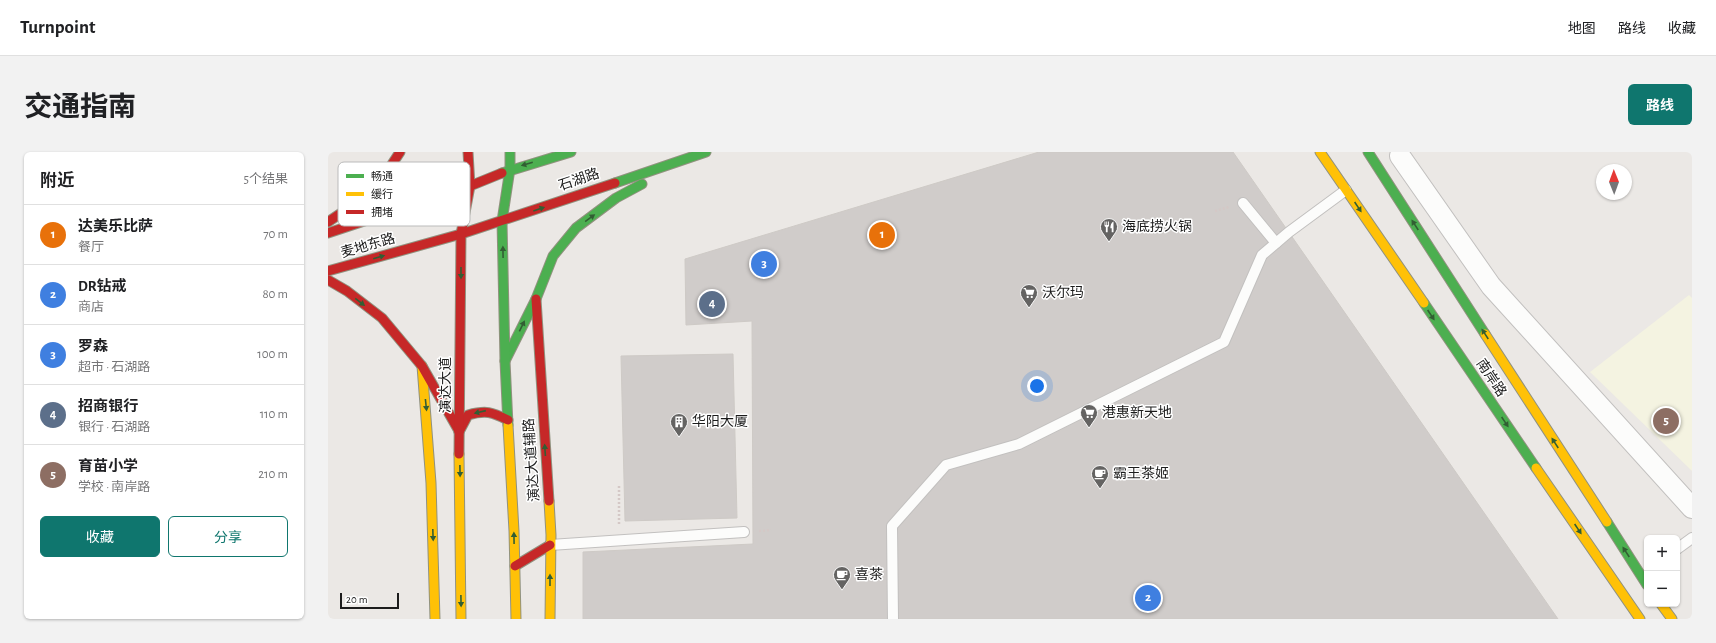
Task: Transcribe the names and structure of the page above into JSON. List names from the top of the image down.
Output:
{
  "streets": {
    "main road": [
      "石湖路",
      "麦地东路",
      "南岸路",
      "演达大道",
      "演达大道辅路"
    ]
  },
  "crossings": [
    ["石湖路", "麦地东路"],
    ["石湖路", "演达大道"],
    ["麦地东路", "演达大道"]
  ],
  "one_way": ["麦地东路"],
  "places": {
    "restaurant": ["海底捞火锅"],
    "supermarket": ["沃尔玛", "港惠新天地"],
    "building": ["华阳大厦"],
    "cafe": ["霸王茶姬", "喜茶"]
  },
  "legend": ["畅通", "缓行", "拥堵"],
  "scale_bar": "20 m",
  "north": "top",
  "page": {
    "header": "Turnpoint",
    "nav": ["地图", "路线", "收藏"],
    "title": "交通指南",
    "buttons": [
      "路线",
      ["收藏", "分享"]
    ],
    "heading": ["附近", "5个结果"],
    "list": [
      {
        "mark": "1",
        "name": "达美乐比萨",
        "note": "餐厅",
        "value": "70 m"
      },
      {
        "mark": "2",
        "name": "DR钻戒",
        "note": "商店",
        "value": "80 m"
      },
      {
        "mark": "3",
        "name": "罗森",
        "note": "超市 · 石湖路",
        "value": "100 m"
      },
      {
        "mark": "4",
        "name": "招商银行",
        "note": "银行 · 石湖路",
        "value": "110 m"
      },
      {
        "mark": "5",
        "name": "育苗小学",
        "note": "学校 · 南岸路",
        "value": "210 m"
      }
    ],
    "pins": [
      "1",
      "3",
      "4",
      "5",
      "2"
    ],
    "map_buttons": ["+", "−"],
    "scale": "20 m"
  }
}
